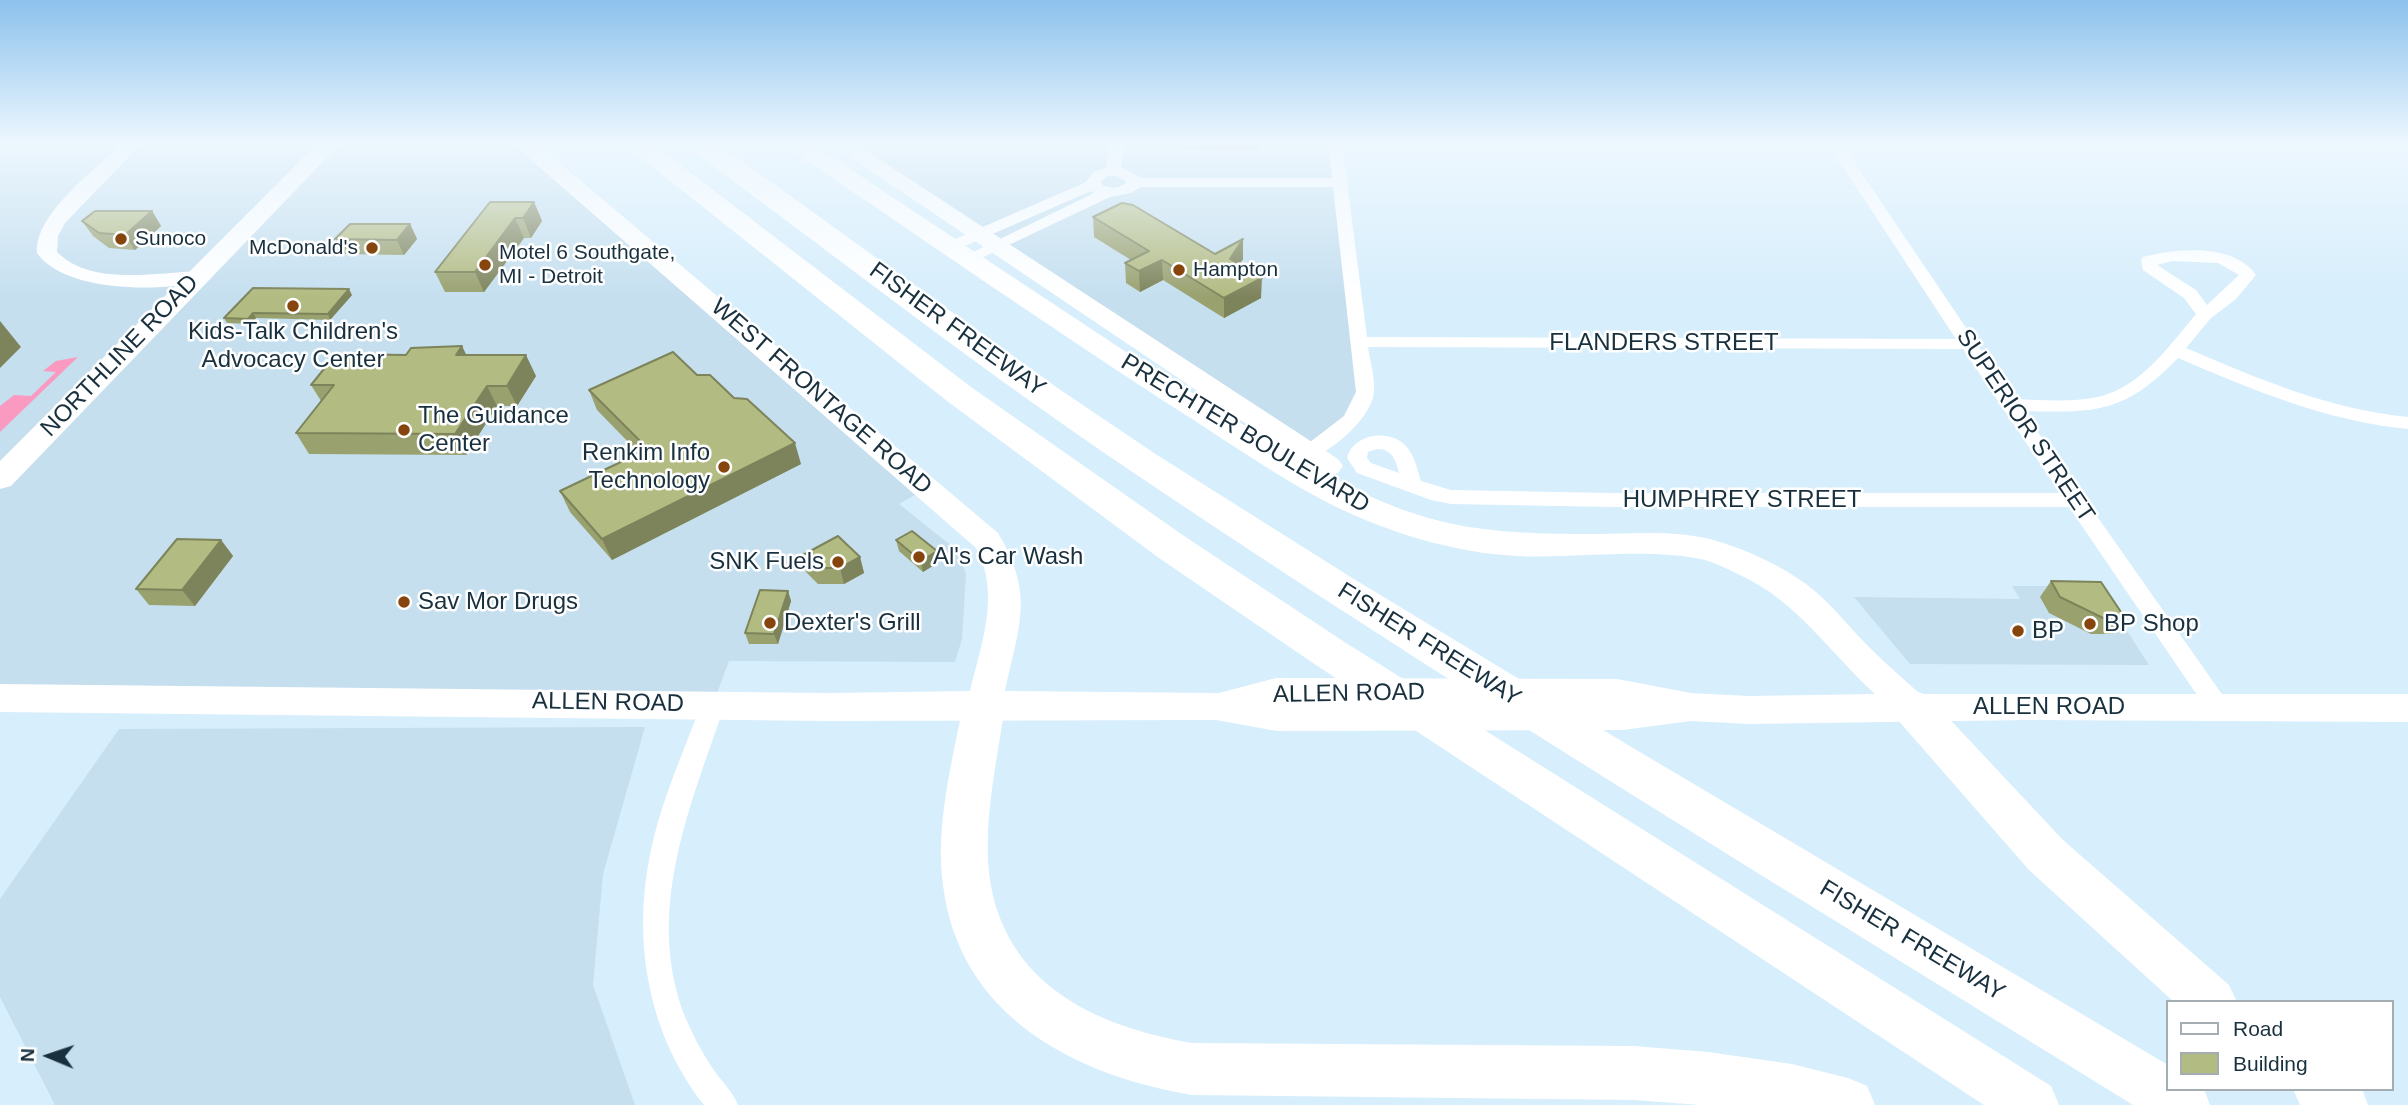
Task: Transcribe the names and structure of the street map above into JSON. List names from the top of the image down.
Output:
{
  "streets": {
    "highway": ["FISHER FREEWAY"],
    "main road": [
      "NORTHLINE ROAD",
      "WEST FRONTAGE ROAD",
      "PRECHTER BOULEVARD",
      "ALLEN ROAD"
    ],
    "street": ["FLANDERS STREET", "SUPERIOR STREET", "HUMPHREY STREET"]
  },
  "crossings": [
    ["FLANDERS STREET", "SUPERIOR STREET"],
    ["WEST FRONTAGE ROAD", "ALLEN ROAD"],
    ["SUPERIOR STREET", "HUMPHREY STREET"],
    ["SUPERIOR STREET", "ALLEN ROAD"],
    ["PRECHTER BOULEVARD", "ALLEN ROAD"]
  ],
  "places": [
    "Sunoco",
    "McDonald's",
    "Motel 6 Southgate, MI - Detroit",
    "Hampton",
    "Kids-Talk Children's Advocacy Center",
    "The Guidance Center",
    "Renkim Info Technology",
    "Al's Car Wash",
    "SNK Fuels",
    "Sav Mor Drugs",
    "Dexter's Grill",
    "BP Shop",
    "BP"
  ],
  "legend": ["Road", "Building"],
  "north": "left"
}
